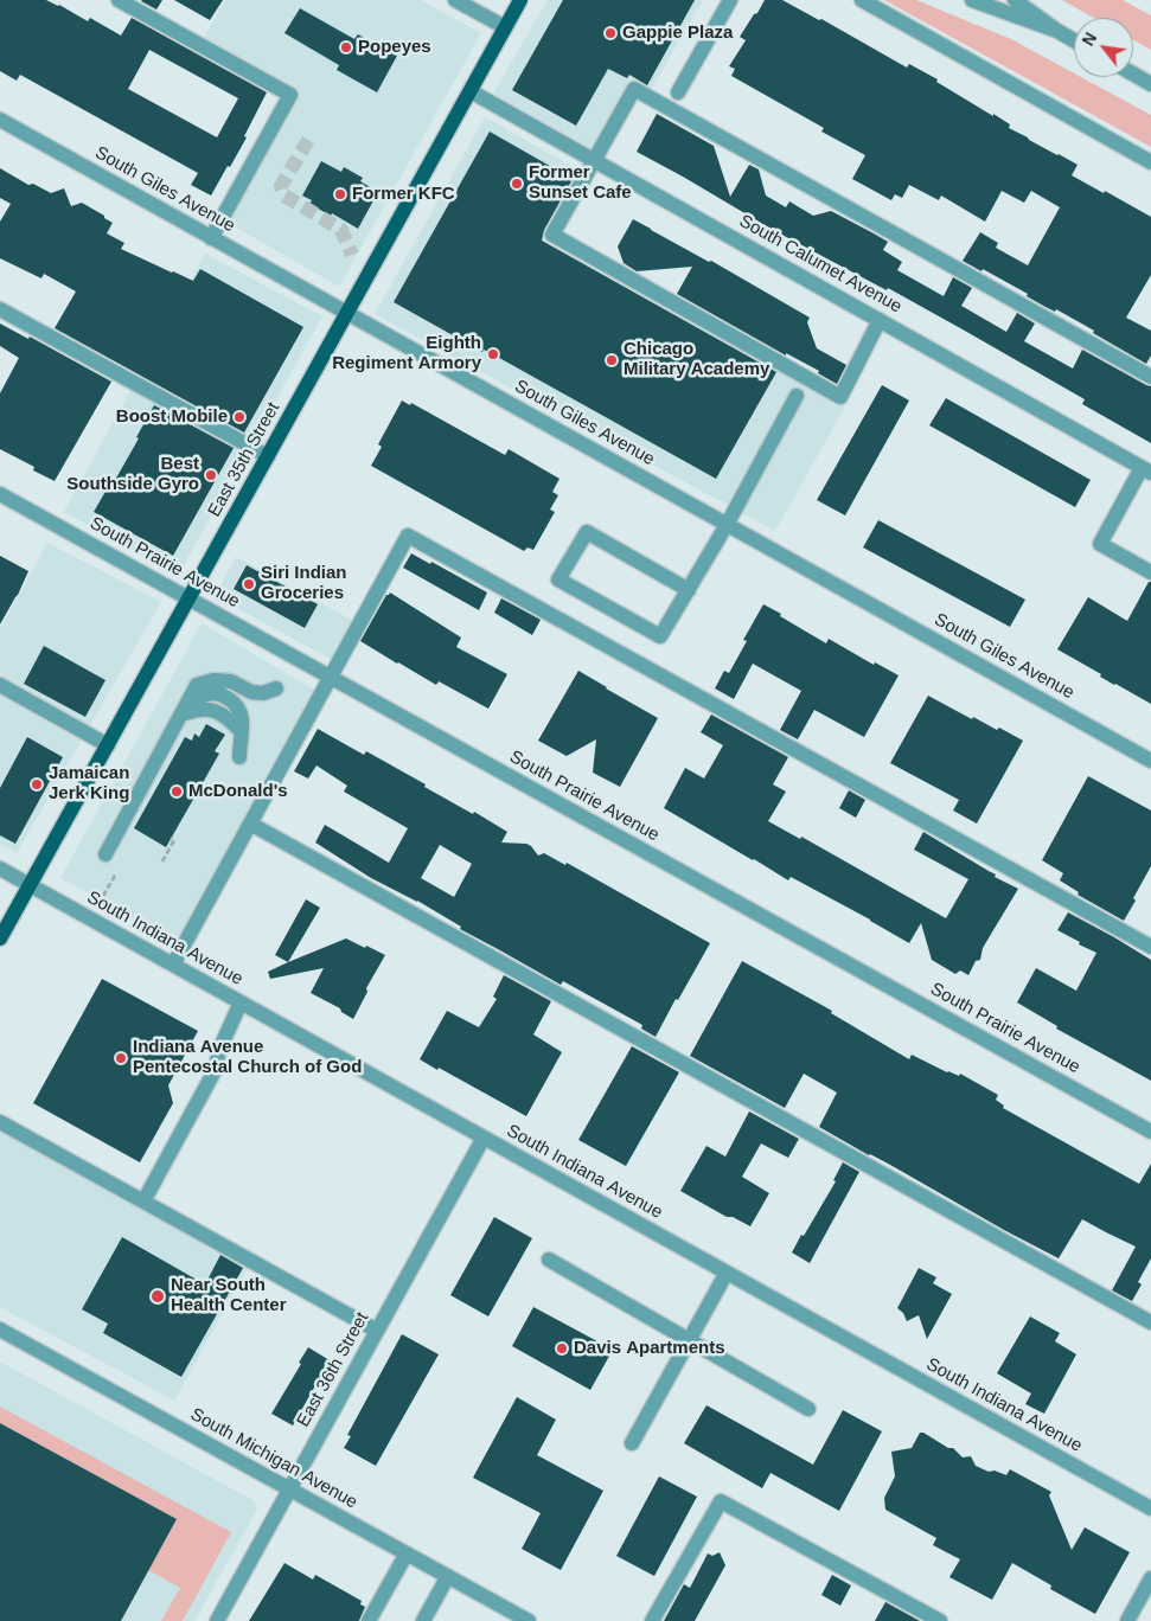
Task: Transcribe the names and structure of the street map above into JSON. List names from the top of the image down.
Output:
{
  "streets": {
    "main road": ["East 35th Street"],
    "street": [
      "South Giles Avenue",
      "South Calumet Avenue",
      "South Prairie Avenue",
      "South Indiana Avenue",
      "East 36th Street",
      "South Michigan Avenue"
    ]
  },
  "crossings": [
    ["South Giles Avenue", "East 35th Street"],
    ["South Calumet Avenue", "East 35th Street"],
    ["East 35th Street", "South Prairie Avenue"],
    ["East 35th Street", "South Indiana Avenue"],
    ["South Indiana Avenue", "East 36th Street"],
    ["East 36th Street", "South Michigan Avenue"]
  ],
  "places": [
    "Gappie Plaza",
    "Popeyes",
    "Former Sunset Cafe",
    "Former KFC",
    "Eighth Regiment Armory",
    "Chicago Military Academy",
    "Boost Mobile",
    "Best Southside Gyro",
    "Siri Indian Groceries",
    "Jamaican Jerk King",
    "McDonald's",
    "Indiana Avenue Pentecostal Church of God",
    "Near South Health Center",
    "Davis Apartments"
  ],
  "north": "top left"
}
